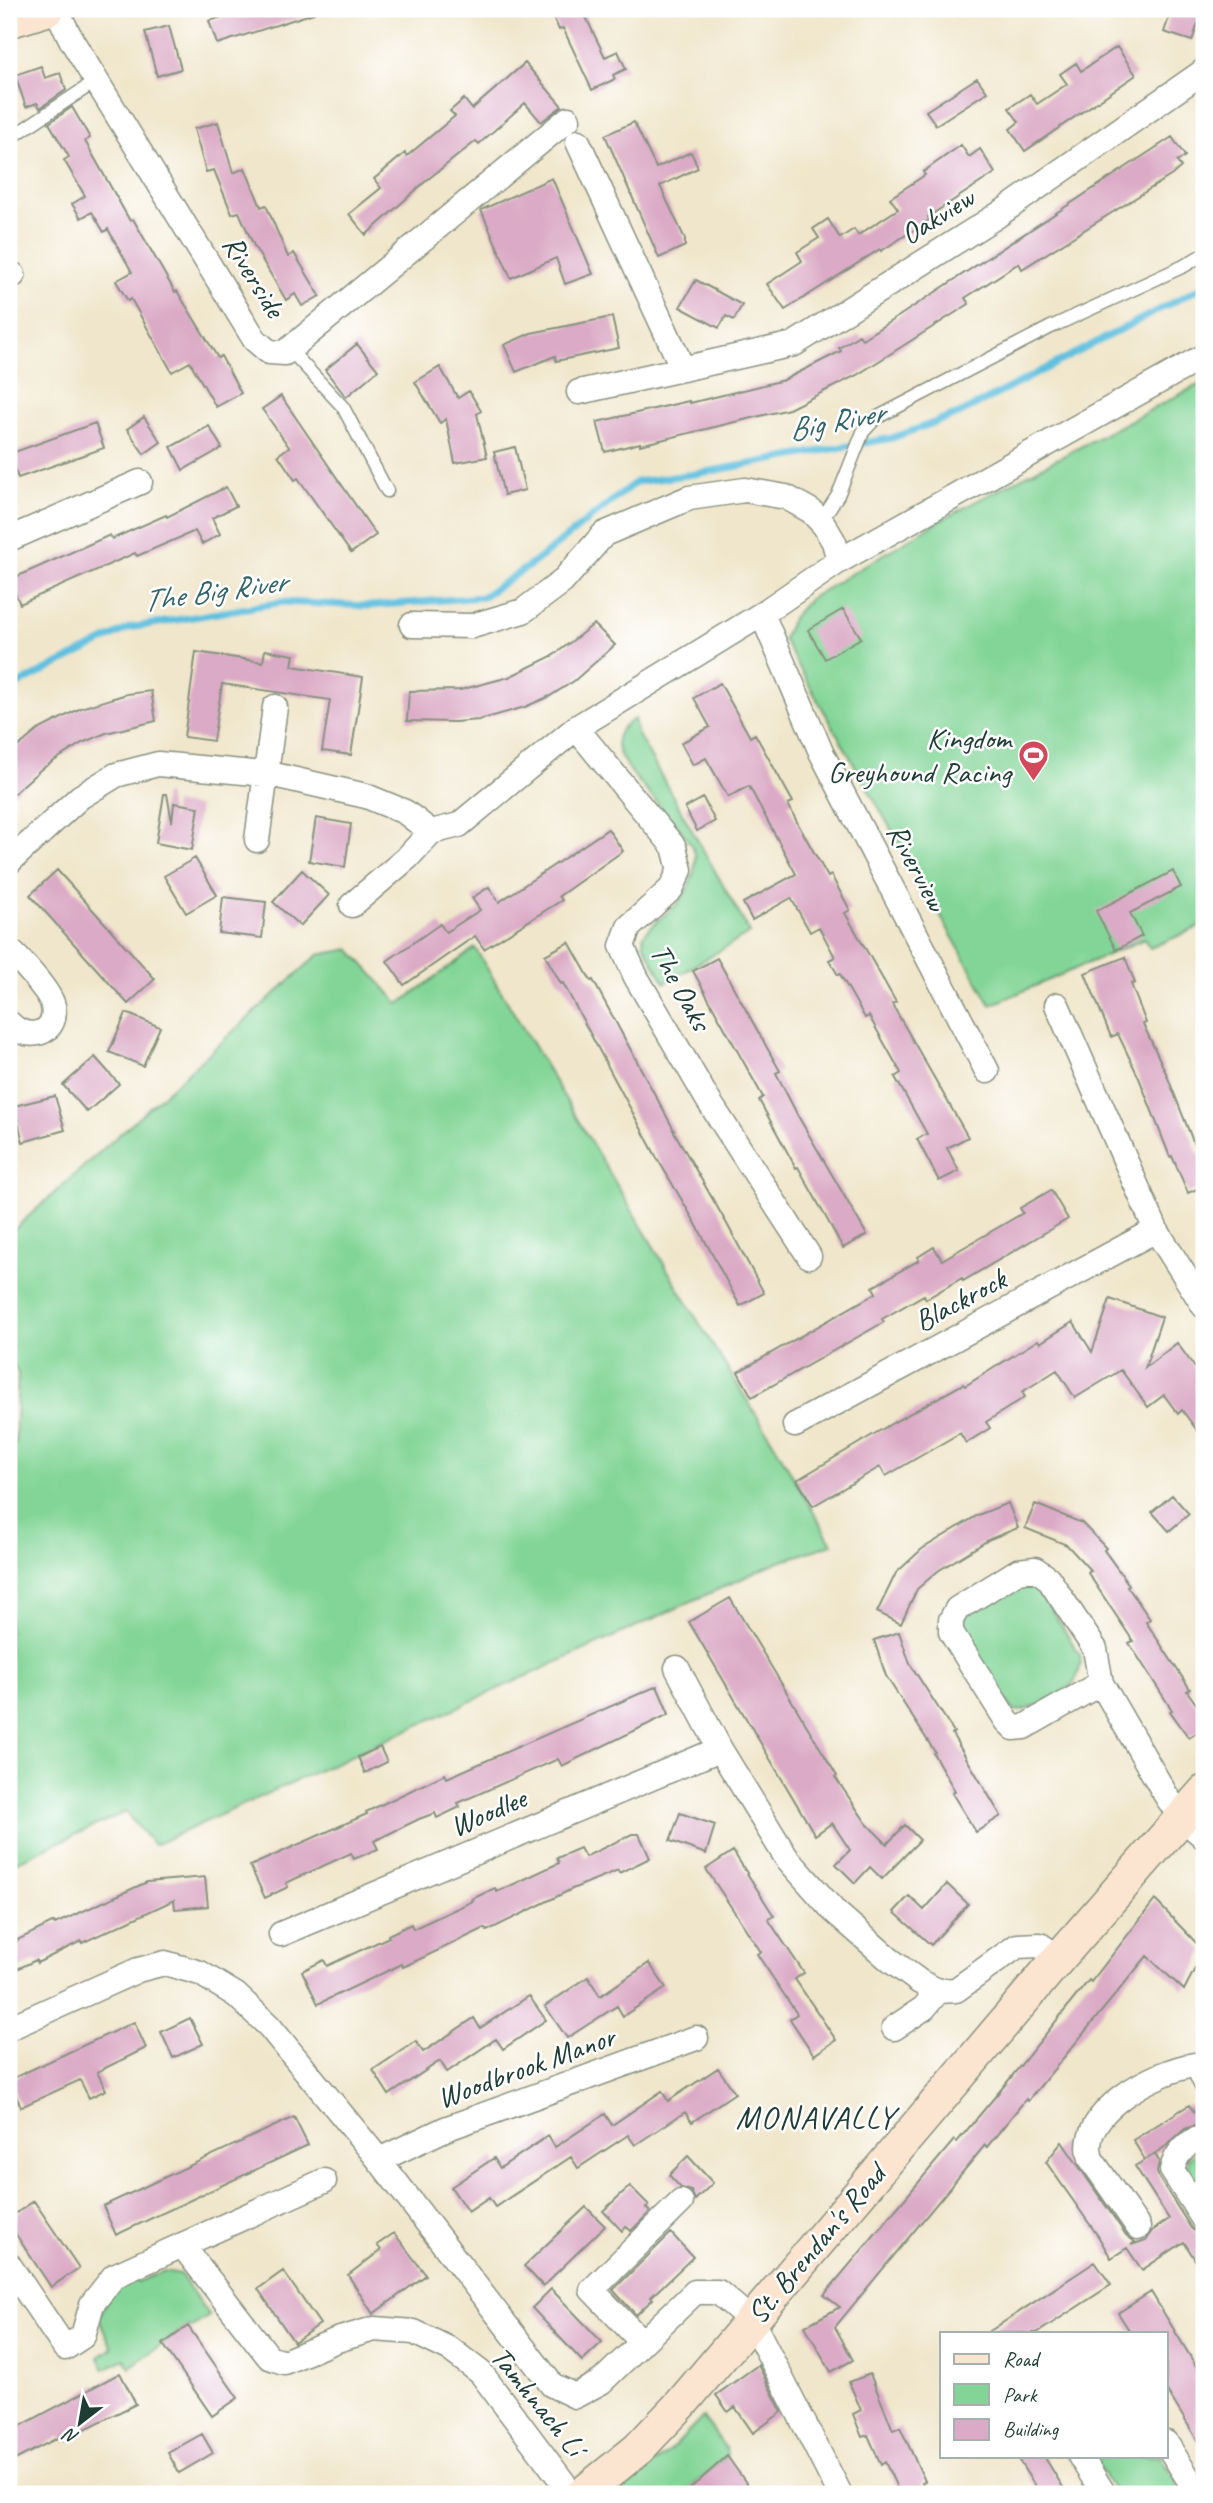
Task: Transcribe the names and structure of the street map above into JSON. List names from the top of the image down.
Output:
{
  "streets": {
    "main road": ["St. Brendan's Road"],
    "street": [
      "Oakview",
      "Riverside",
      "Riverview",
      "The Oaks",
      "Blackrock",
      "Woodlee",
      "Woodbrook Manor",
      "Tamhnach Lí"
    ]
  },
  "districts": ["MONAVALLY"],
  "water": ["Big River", "The Big River"],
  "places": {
    "sports": ["Kingdom Greyhound Racing"]
  },
  "legend": ["Road", "Park", "Building"],
  "north": "bottom left"
}
